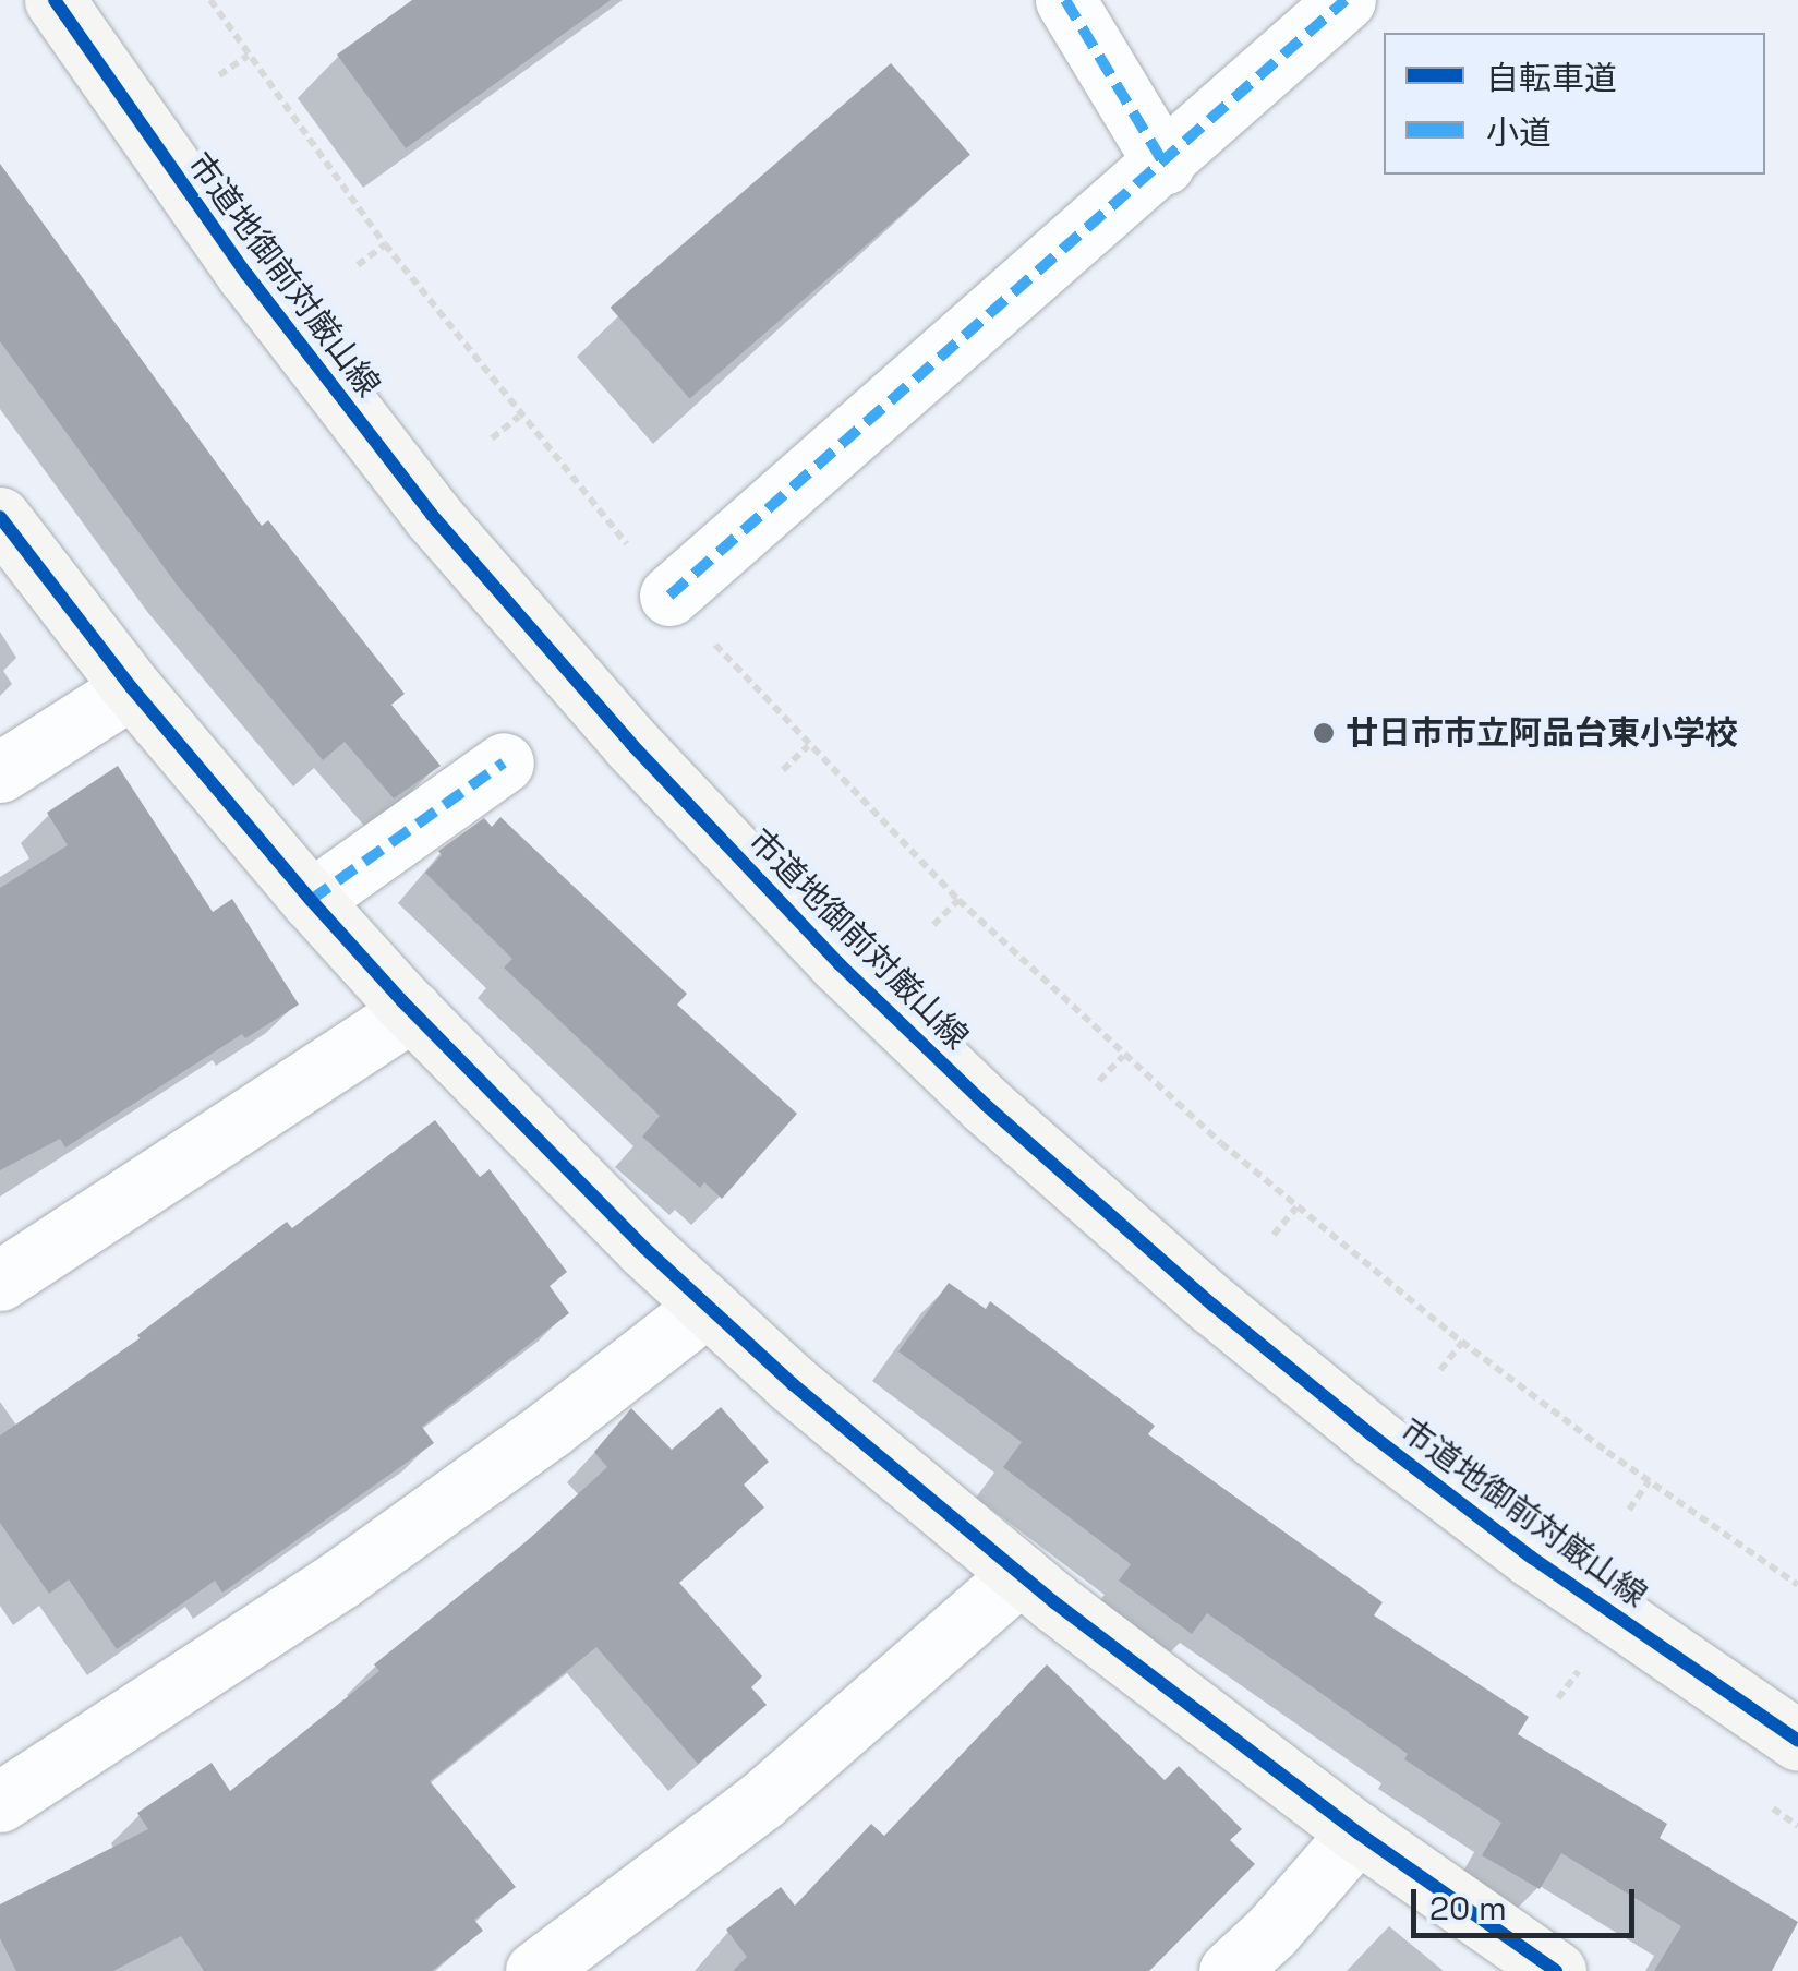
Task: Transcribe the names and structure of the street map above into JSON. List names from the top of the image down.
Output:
{
  "streets": {
    "street": ["市道地御前対厳山線"]
  },
  "places": ["廿日市市立阿品台東小学校"],
  "legend": ["自転車道", "小道"],
  "scale_bar": "20 m"
}
